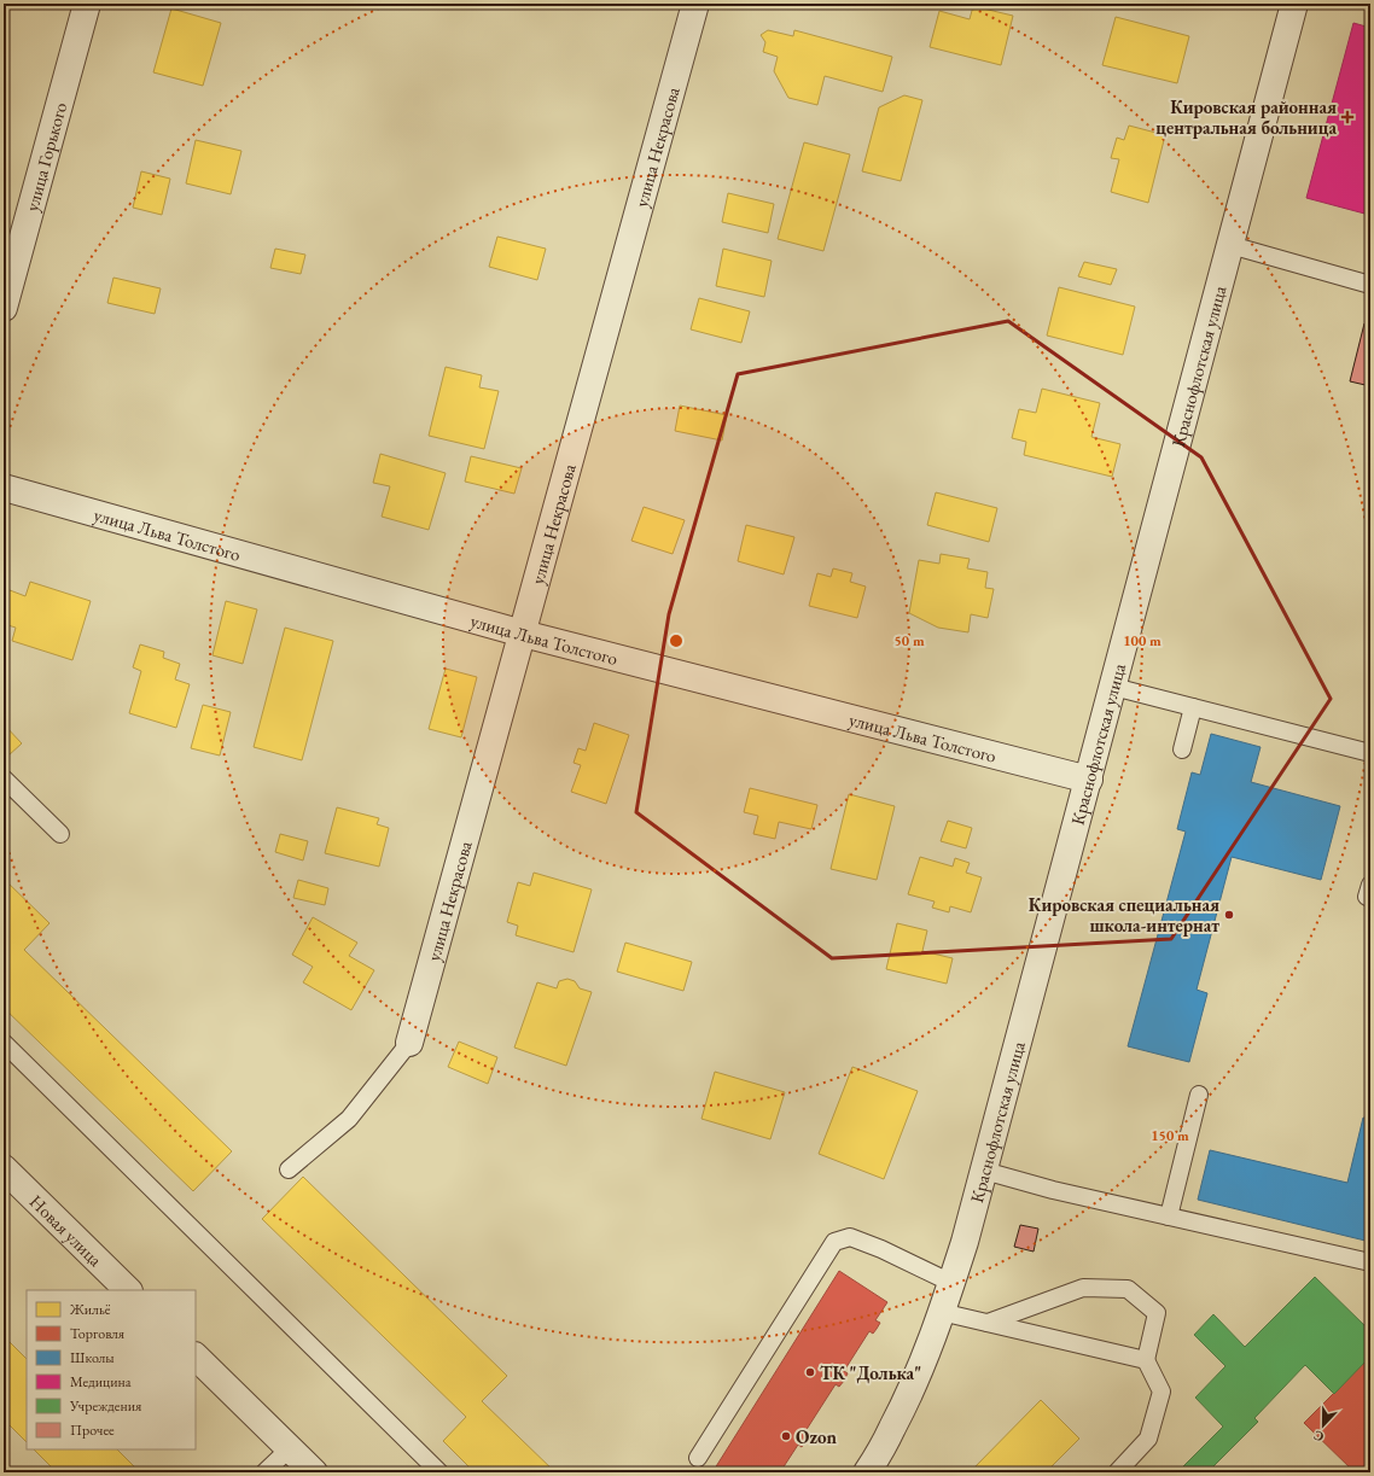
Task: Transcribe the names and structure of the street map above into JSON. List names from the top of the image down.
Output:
{
  "streets": {
    "street": [
      "улица Некрасова",
      "улица Горького",
      "Краснофлотская улица",
      "улица Льва Толстого",
      "Новая улица"
    ]
  },
  "crossings": [
    ["улица Некрасова", "улица Льва Толстого"],
    ["Краснофлотская улица", "улица Льва Толстого"]
  ],
  "places": {
    "health": ["Кировская районная центральная больница"],
    "other": ["Кировская специальная школа-интернат", "ТК \"Долька\"", "Ozon"]
  },
  "legend": [
    "Жильё",
    "Торговля",
    "Школы",
    "Медицина",
    "Учреждения",
    "Прочее"
  ],
  "north": "bottom",
  "rings": ["50 m", "100 m", "150 m"]
}
